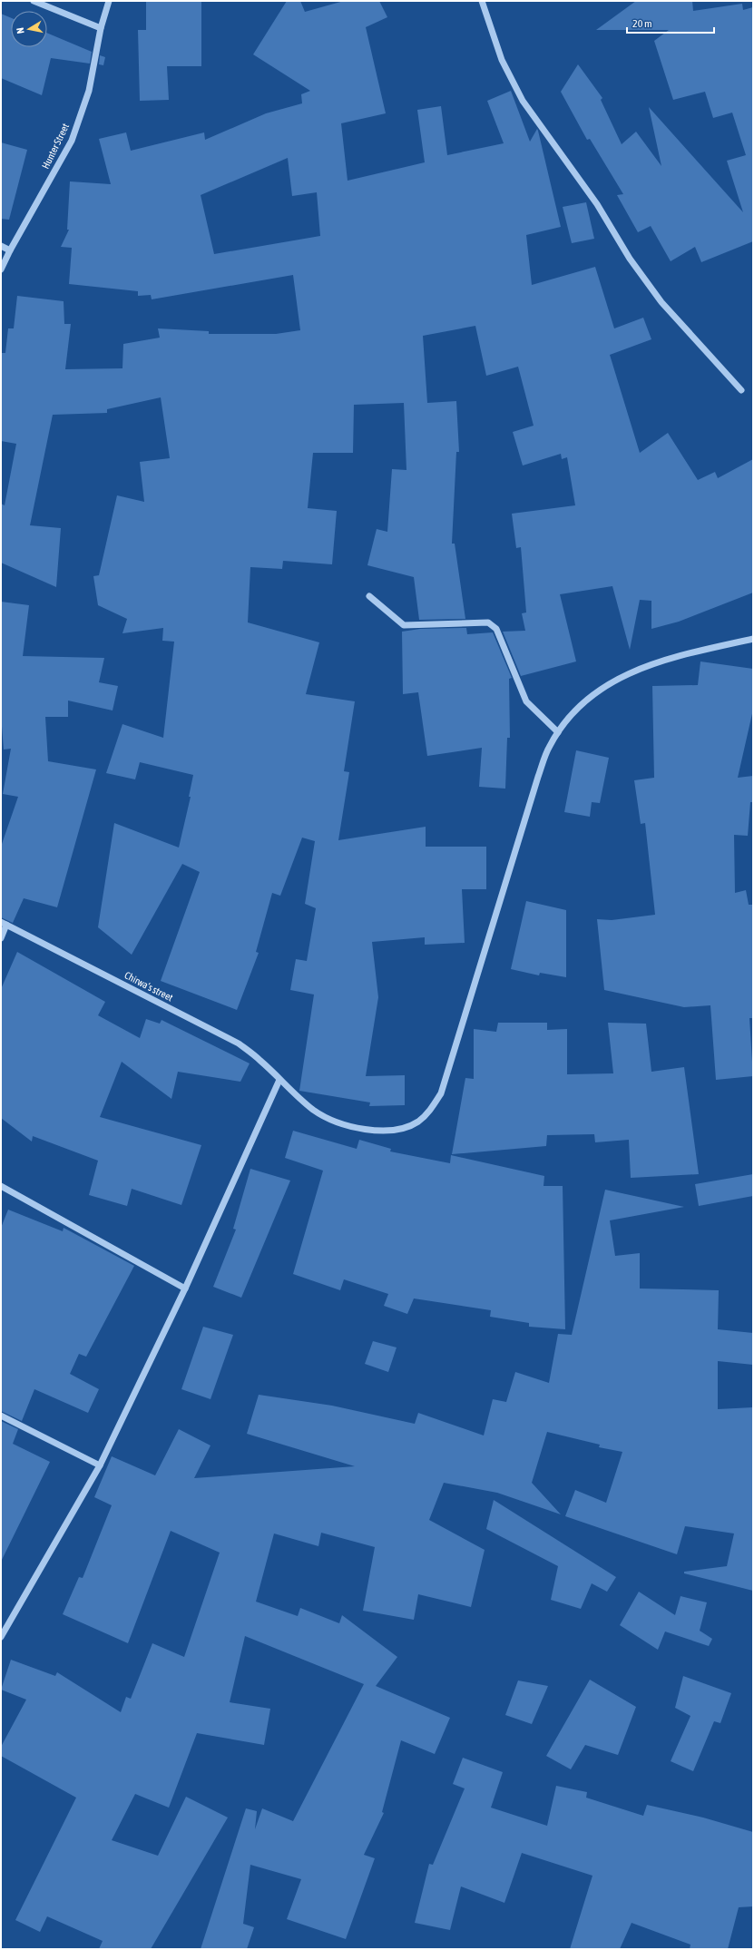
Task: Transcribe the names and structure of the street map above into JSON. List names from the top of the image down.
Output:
{
  "streets": {
    "street": ["Hunter Street", "Chirwa’s street"]
  },
  "scale_bar": "20 m",
  "north": "left"
}
